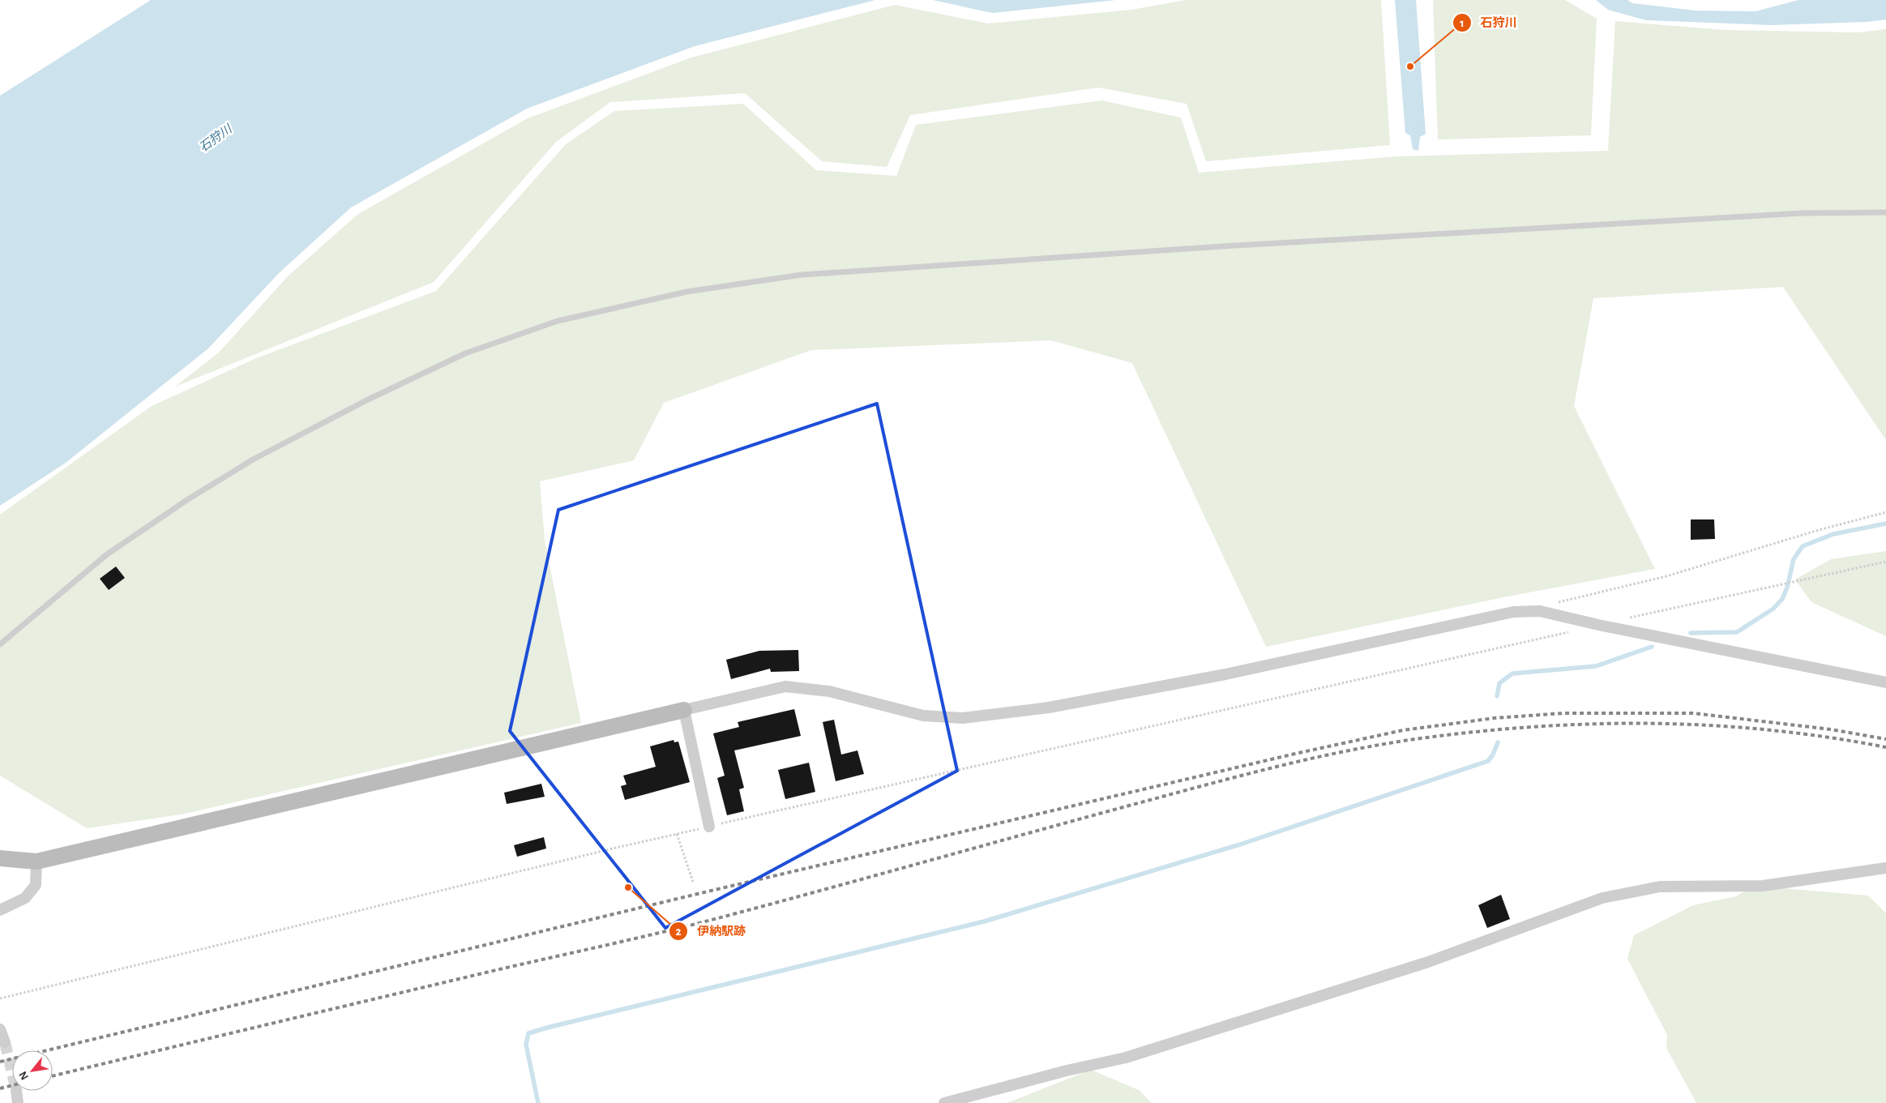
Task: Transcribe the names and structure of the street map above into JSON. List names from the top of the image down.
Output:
{
  "water": ["石狩川"],
  "places": ["石狩川", "伊納駅跡"],
  "north": "bottom left"
}
